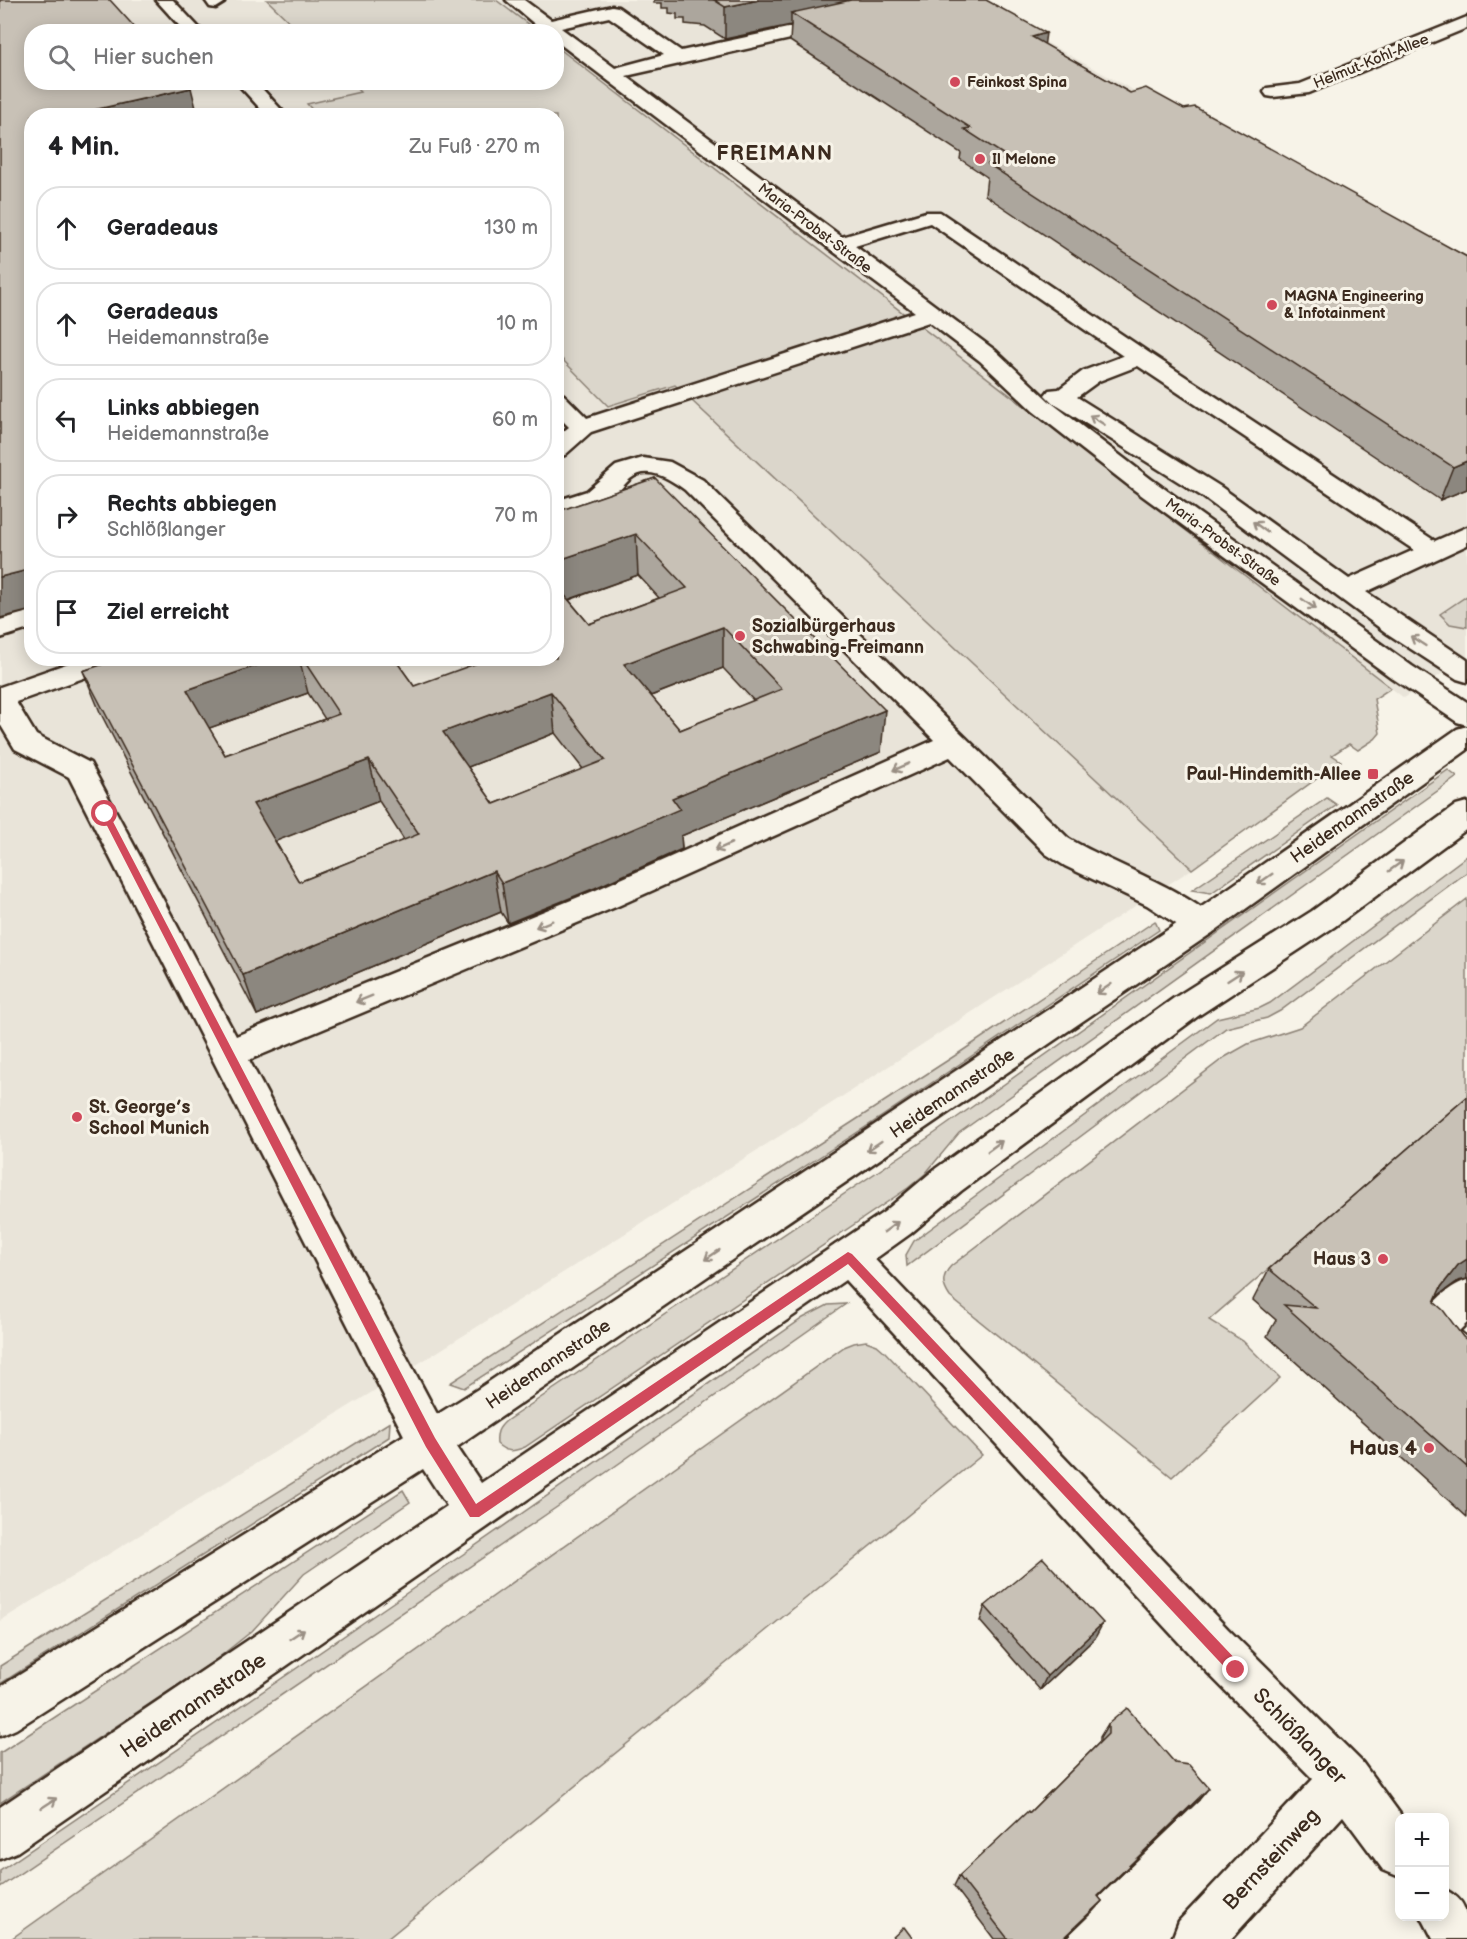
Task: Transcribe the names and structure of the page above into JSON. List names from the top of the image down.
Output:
{
  "streets": {
    "street": [
      "Helmut-Kohl-Allee",
      "Maria-Probst-Straße",
      "Heidemannstraße",
      "Schlößlanger",
      "Bernsteinweg"
    ]
  },
  "crossings": [
    ["Heidemannstraße", "Schlößlanger"],
    ["Schlößlanger", "Bernsteinweg"]
  ],
  "districts": ["FREIMANN"],
  "places": {
    "other": [
      "Feinkost Spina",
      "Il Melone",
      "MAGNA Engineering & Infotainment",
      "Sozialbürgerhaus Schwabing-Freimann",
      "St. George’s School Munich",
      "Haus 3",
      "Haus 4"
    ],
    "transit": ["Paul-Hindemith-Allee"]
  },
  "page": {
    "search": "Hier suchen",
    "heading": ["4 Min.", "Zu Fuß · 270 m"],
    "list": [
      ["Geradeaus", "130 m"],
      ["Geradeaus", "Heidemannstraße", "10 m"],
      ["Links abbiegen", "Heidemannstraße", "60 m"],
      ["Rechts abbiegen", "Schlößlanger", "70 m"],
      "Ziel erreicht"
    ],
    "map_buttons": ["+", "−"]
  }
}
